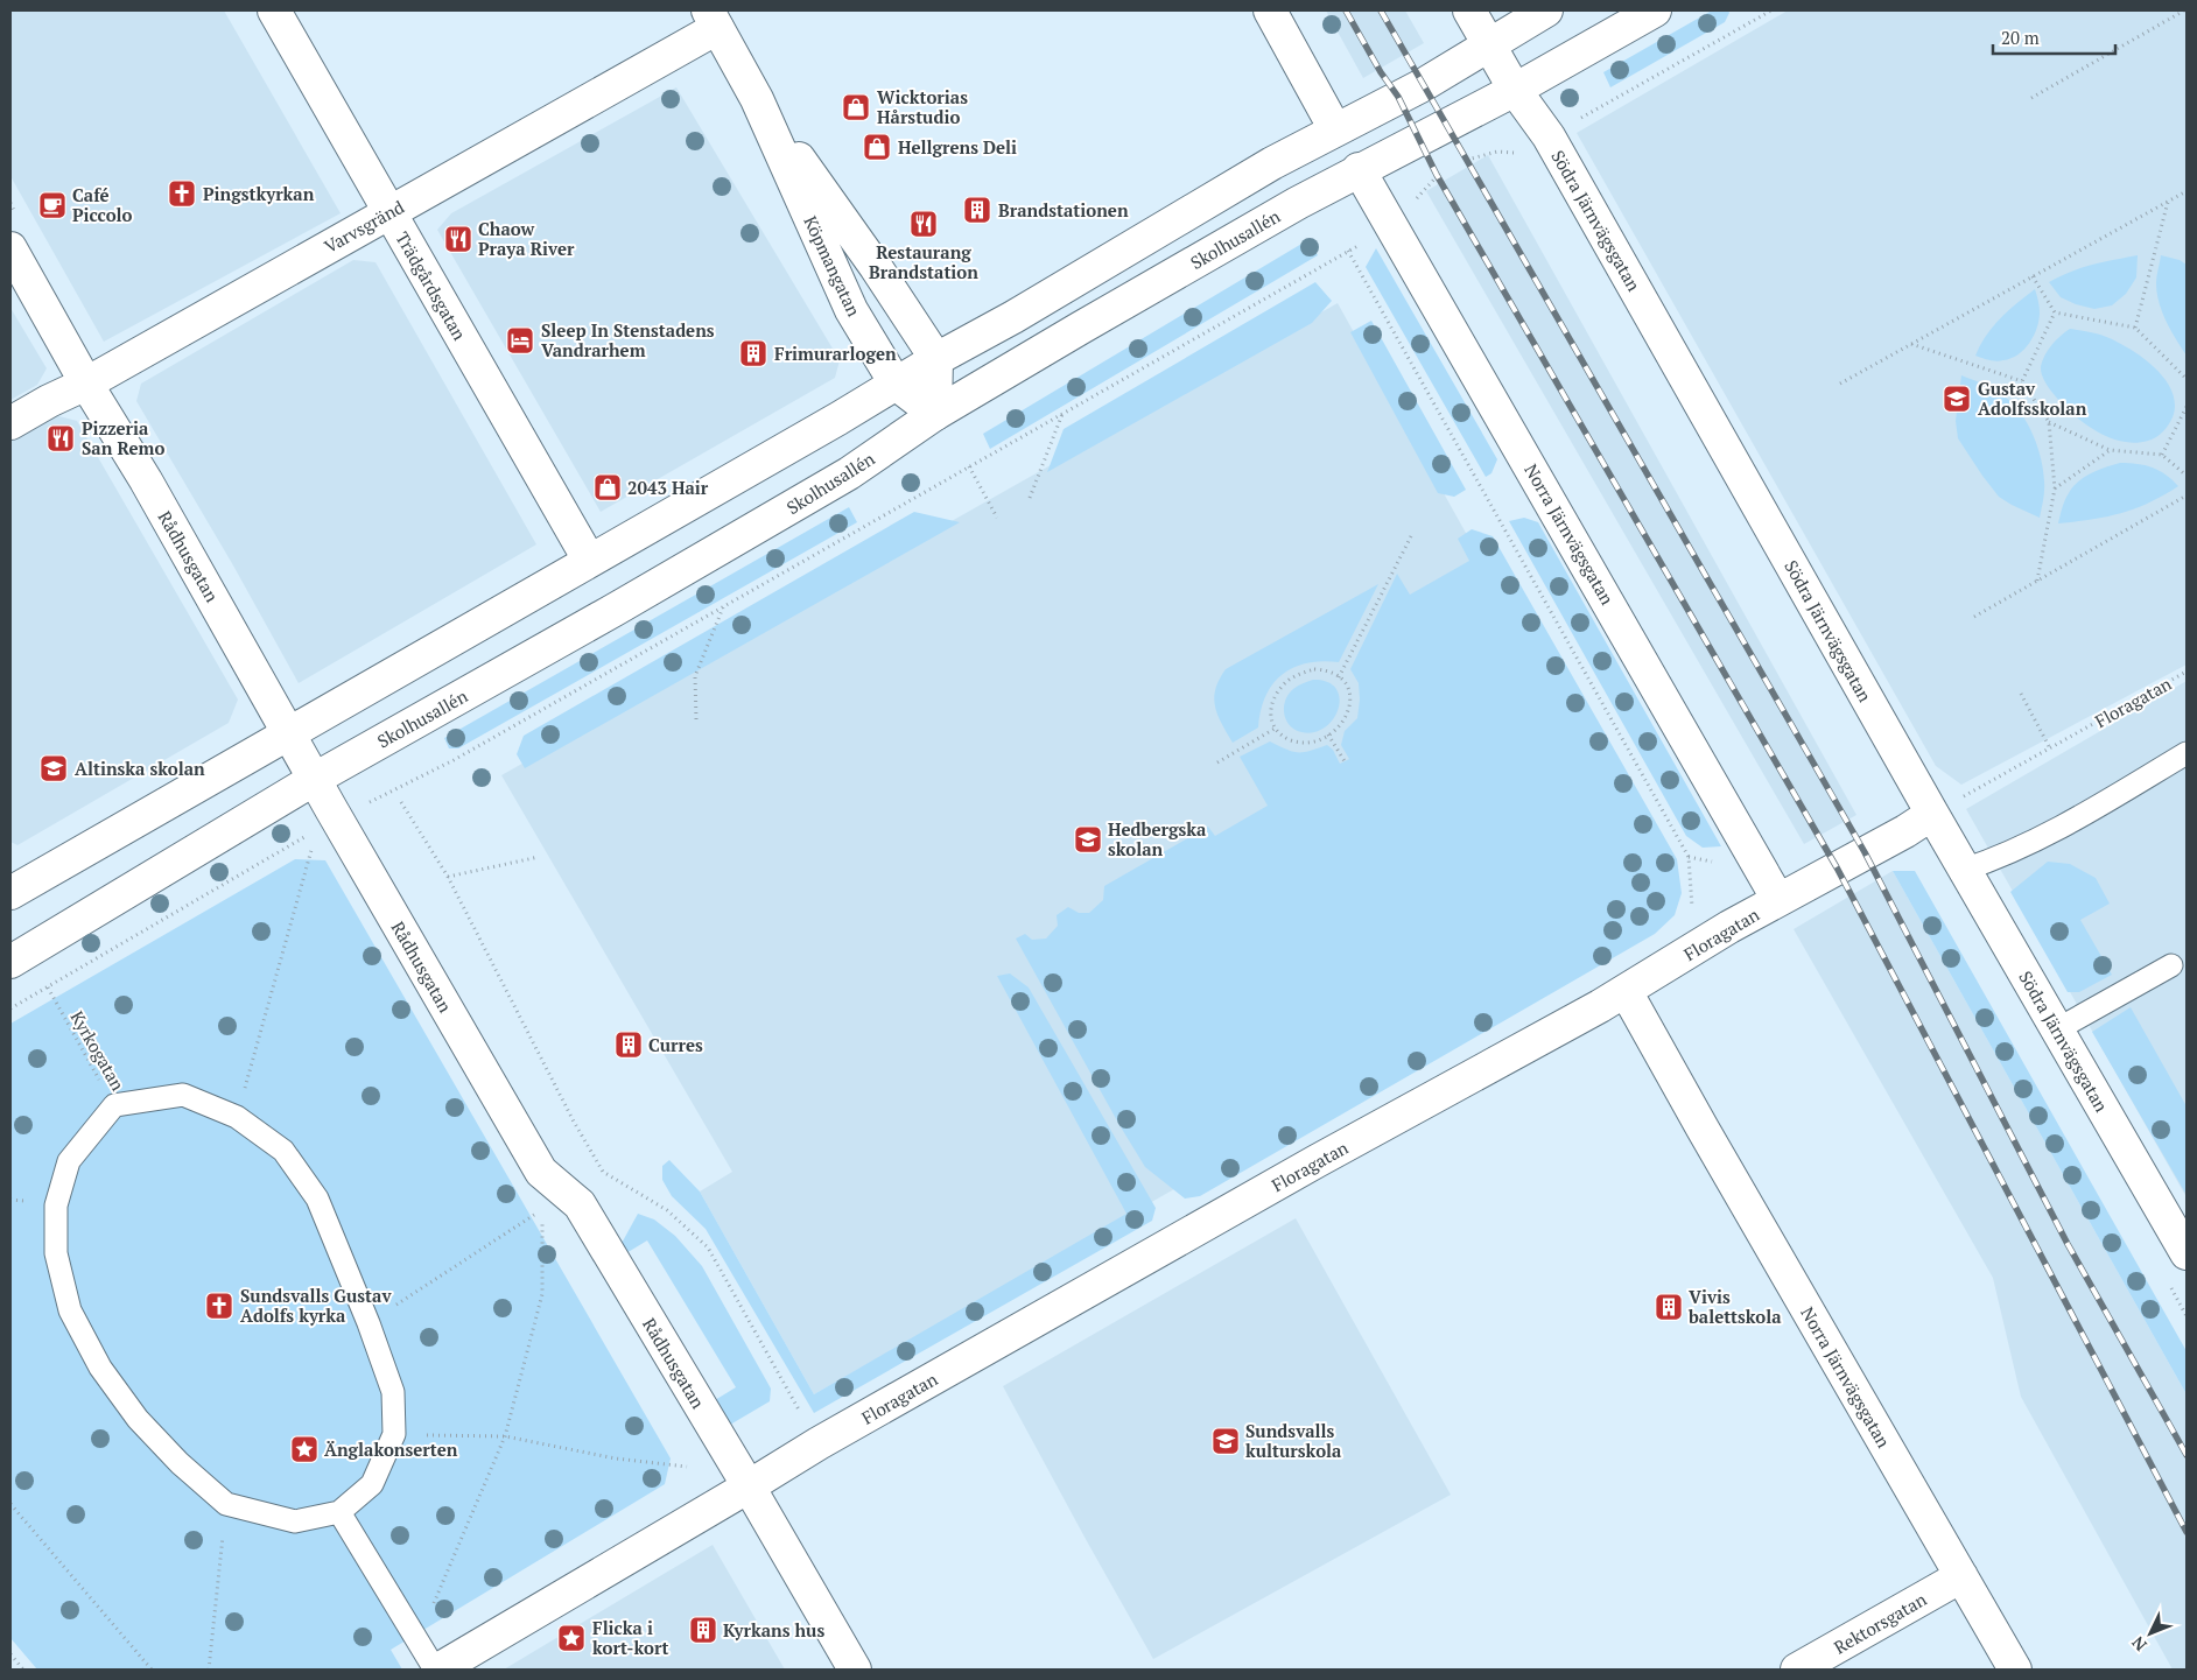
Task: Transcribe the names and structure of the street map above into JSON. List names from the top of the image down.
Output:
{
  "streets": {
    "street": [
      "Södra Järnvägsgatan",
      "Varvsgränd",
      "Skolhusallén",
      "Köpmangatan",
      "Trädgårdsgatan",
      "Norra Järnvägsgatan",
      "Rådhusgatan",
      "Floragatan",
      "Rektorsgatan"
    ],
    "path": ["Kyrkogatan"]
  },
  "crossings": [
    ["Södra Järnvägsgatan", "Skolhusallén"],
    ["Södra Järnvägsgatan", "Floragatan"],
    ["Varvsgränd", "Köpmangatan"],
    ["Varvsgränd", "Trädgårdsgatan"],
    ["Varvsgränd", "Rådhusgatan"],
    ["Skolhusallén", "Köpmangatan"],
    ["Skolhusallén", "Norra Järnvägsgatan"],
    ["Skolhusallén", "Rådhusgatan"],
    ["Norra Järnvägsgatan", "Floragatan"],
    ["Norra Järnvägsgatan", "Rektorsgatan"],
    ["Rådhusgatan", "Floragatan"]
  ],
  "places": {
    "shop": ["Wicktorias Hårstudio", "Hellgrens Deli", "2043 Hair"],
    "church": ["Pingstkyrkan", "Sundsvalls Gustav Adolfs kyrka"],
    "cafe": ["Café Piccolo"],
    "building": [
      "Brandstationen",
      "Frimurarlogen",
      "Curres",
      "Vivis balettskola",
      "Kyrkans hus"
    ],
    "restaurant": ["Restaurang Brandstation", "Chaow Praya River", "Pizzeria San Remo"],
    "hotel": ["Sleep In Stenstadens Vandrarhem"],
    "school or university": [
      "Gustav Adolfsskolan",
      "Altinska skolan",
      "Hedbergska skolan",
      "Sundsvalls kulturskola"
    ],
    "place": ["Änglakonserten", "Flicka i kort-kort"]
  },
  "scale_bar": "20 m",
  "north": "bottom left"
}
